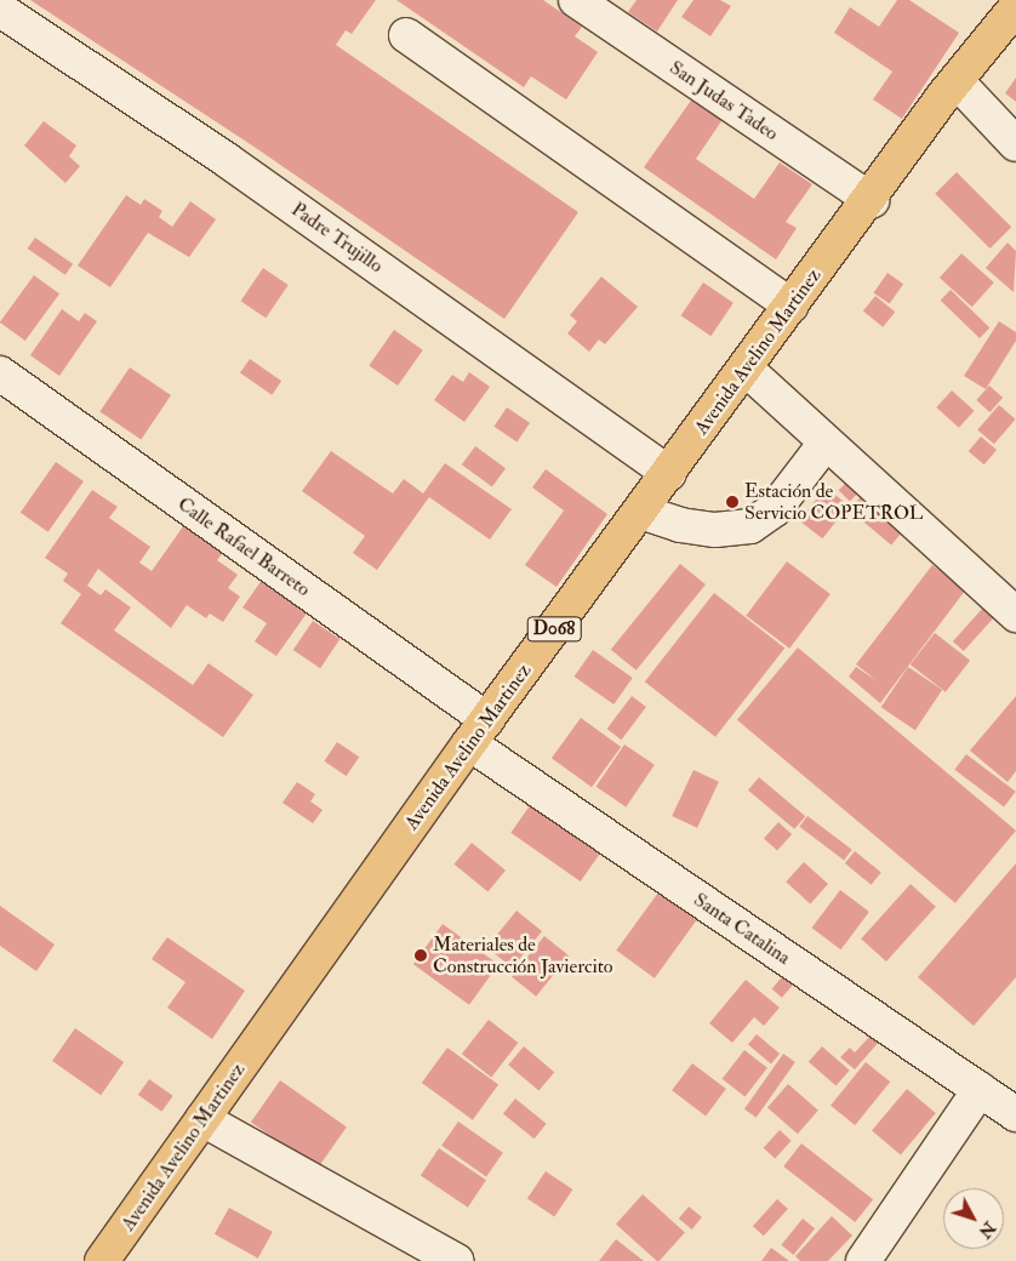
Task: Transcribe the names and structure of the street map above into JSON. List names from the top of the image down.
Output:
{
  "streets": {
    "main road": ["Avenida Avelino Martinez", "D068"],
    "street": [
      "San Judas Tadeo",
      "Padre Trujillo",
      "Calle Rafael Barreto",
      "Santa Catalina"
    ]
  },
  "crossings": [
    ["San Judas Tadeo", "Avenida Avelino Martinez"],
    ["Padre Trujillo", "Avenida Avelino Martinez"],
    ["Avenida Avelino Martinez", "Calle Rafael Barreto"],
    ["Avenida Avelino Martinez", "Santa Catalina"],
    ["Calle Rafael Barreto", "Santa Catalina"]
  ],
  "places": ["Estación de Servicio COPETROL", "Materiales de Construcción Javiercito"],
  "north": "bottom right"
}
